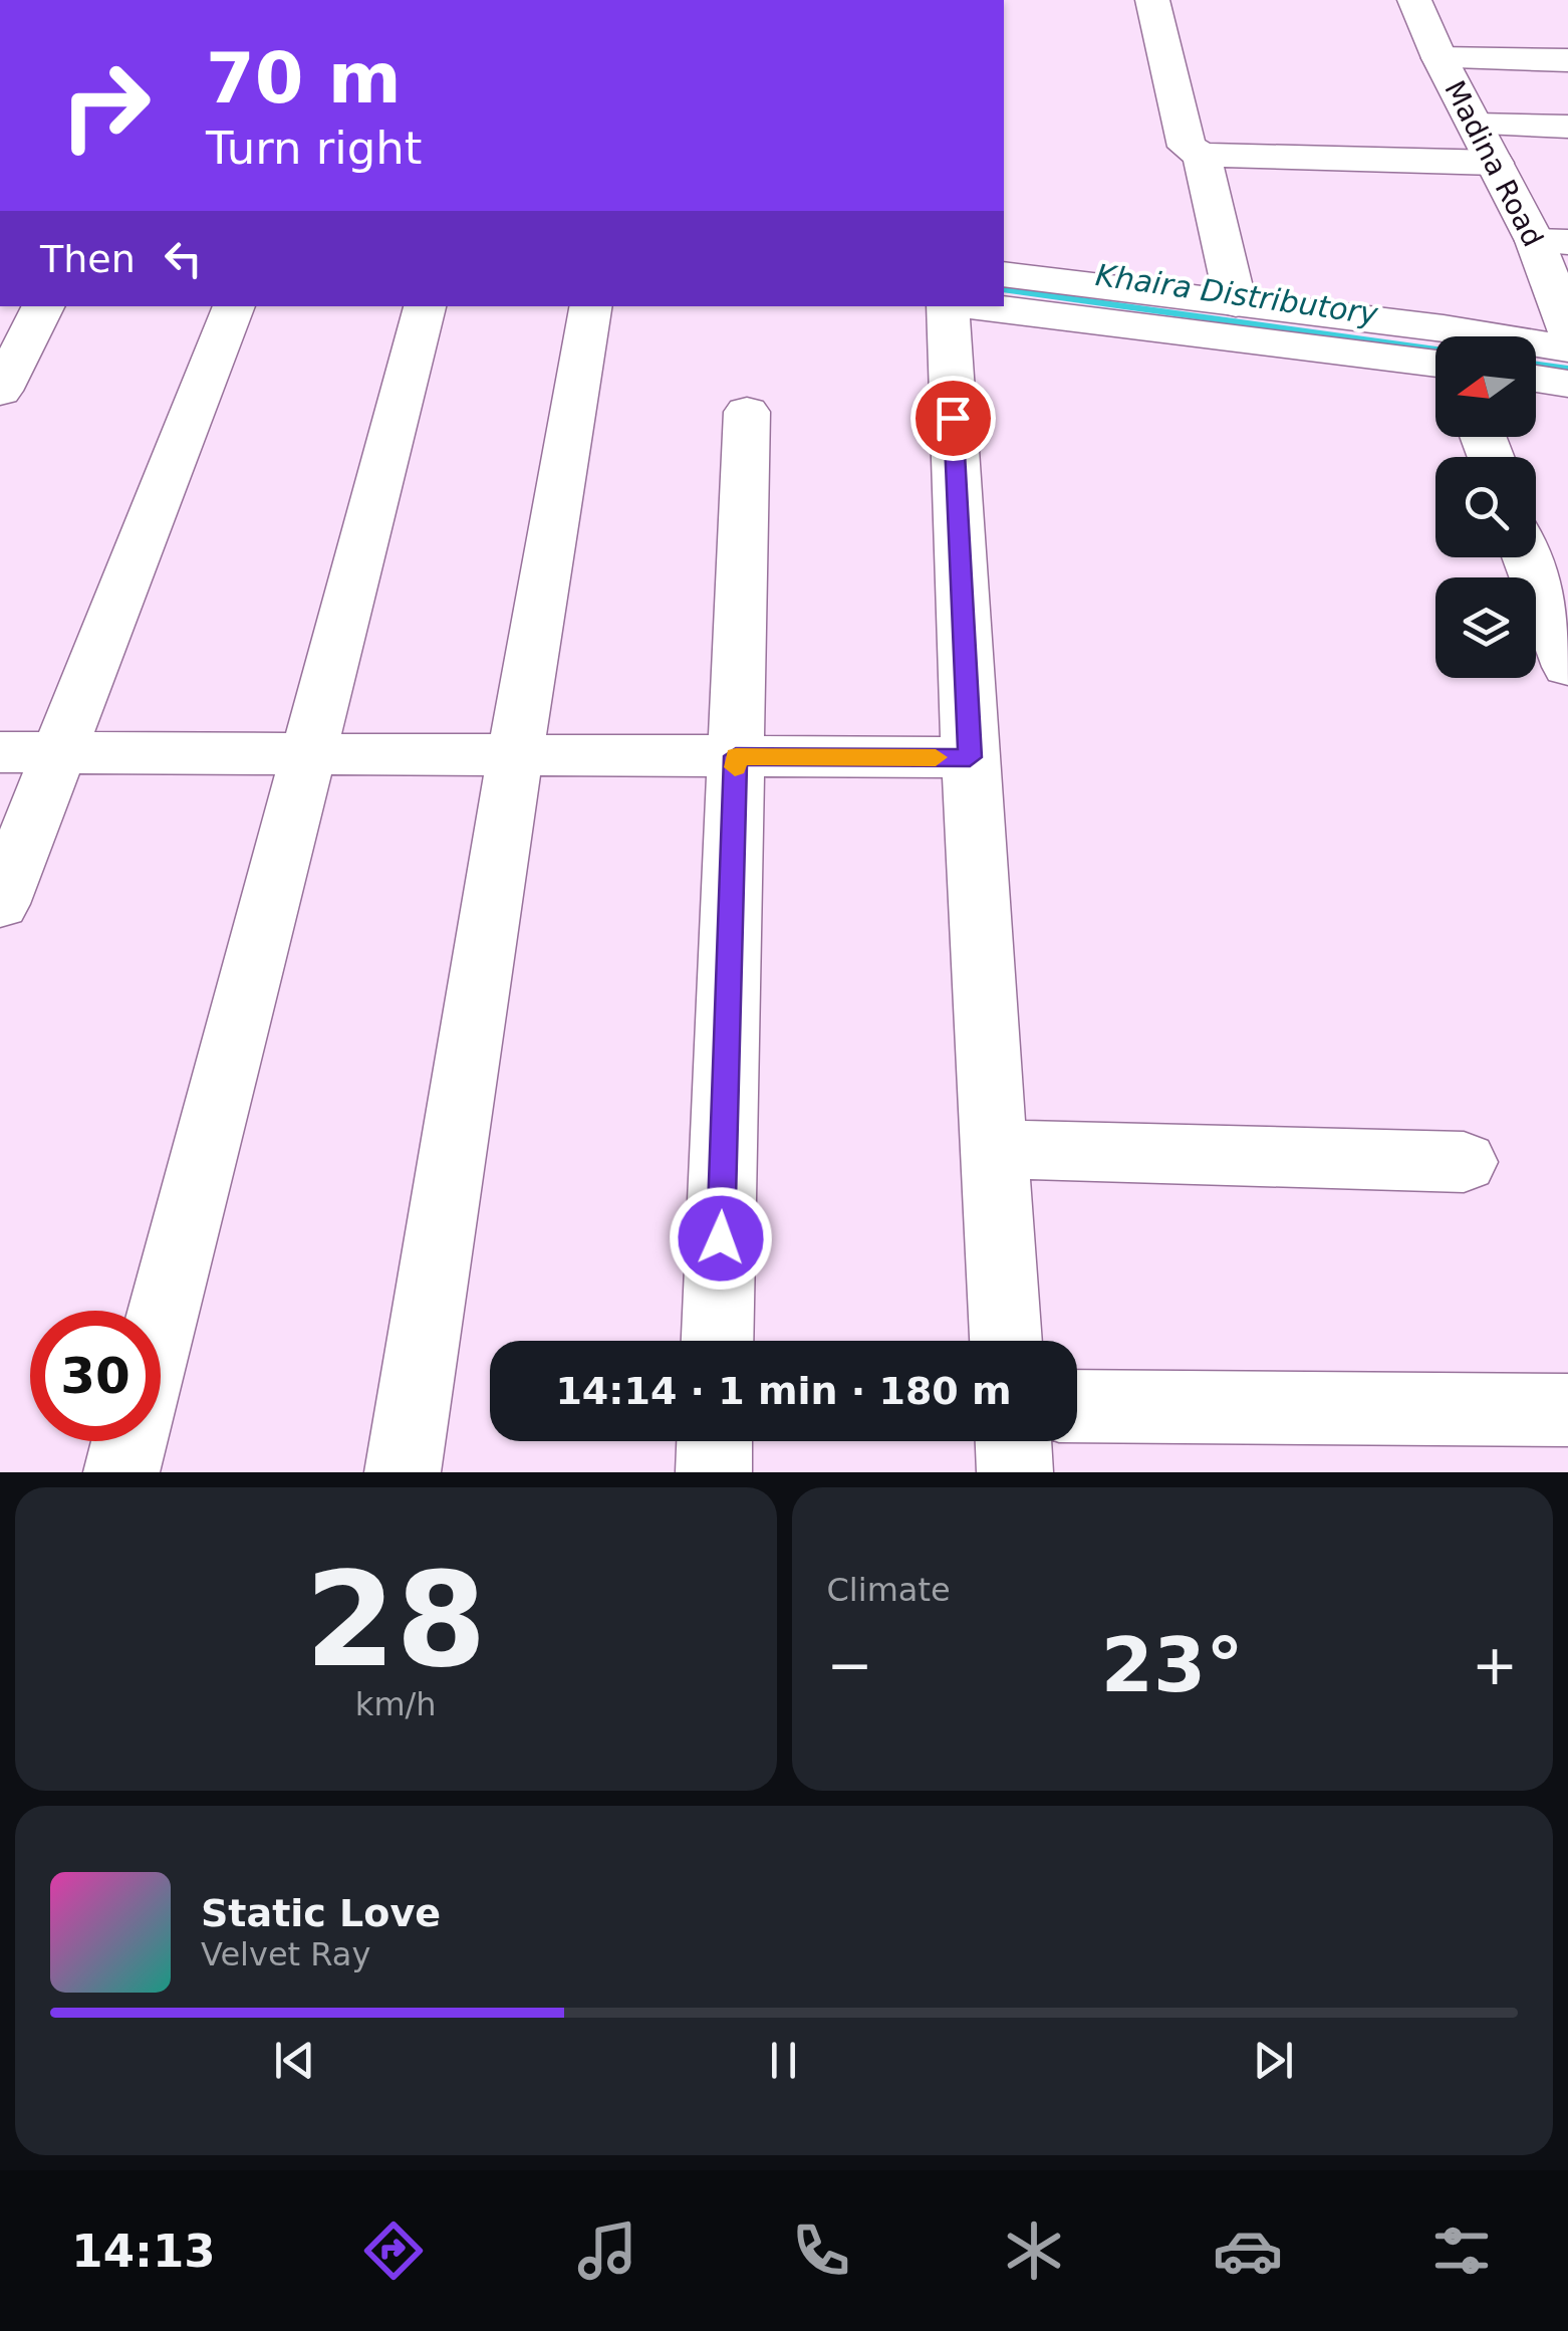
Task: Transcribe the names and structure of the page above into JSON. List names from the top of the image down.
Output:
{
  "streets": {
    "street": ["Madina Road"]
  },
  "water": ["Khaira Distributory"],
  "north": "left",
  "page": {
    "turn": ["70 m", "Turn right"],
    "then": "Then",
    "limit": "30",
    "trip": "14:14 · 1 min · 180 m",
    "tile": [
      ["28", "km/h"],
      "Climate"
    ],
    "heat": ["−", "23°", "+"],
    "song": ["Static Love", "Velvet Ray"],
    "tabs": "14:13"
  }
}
